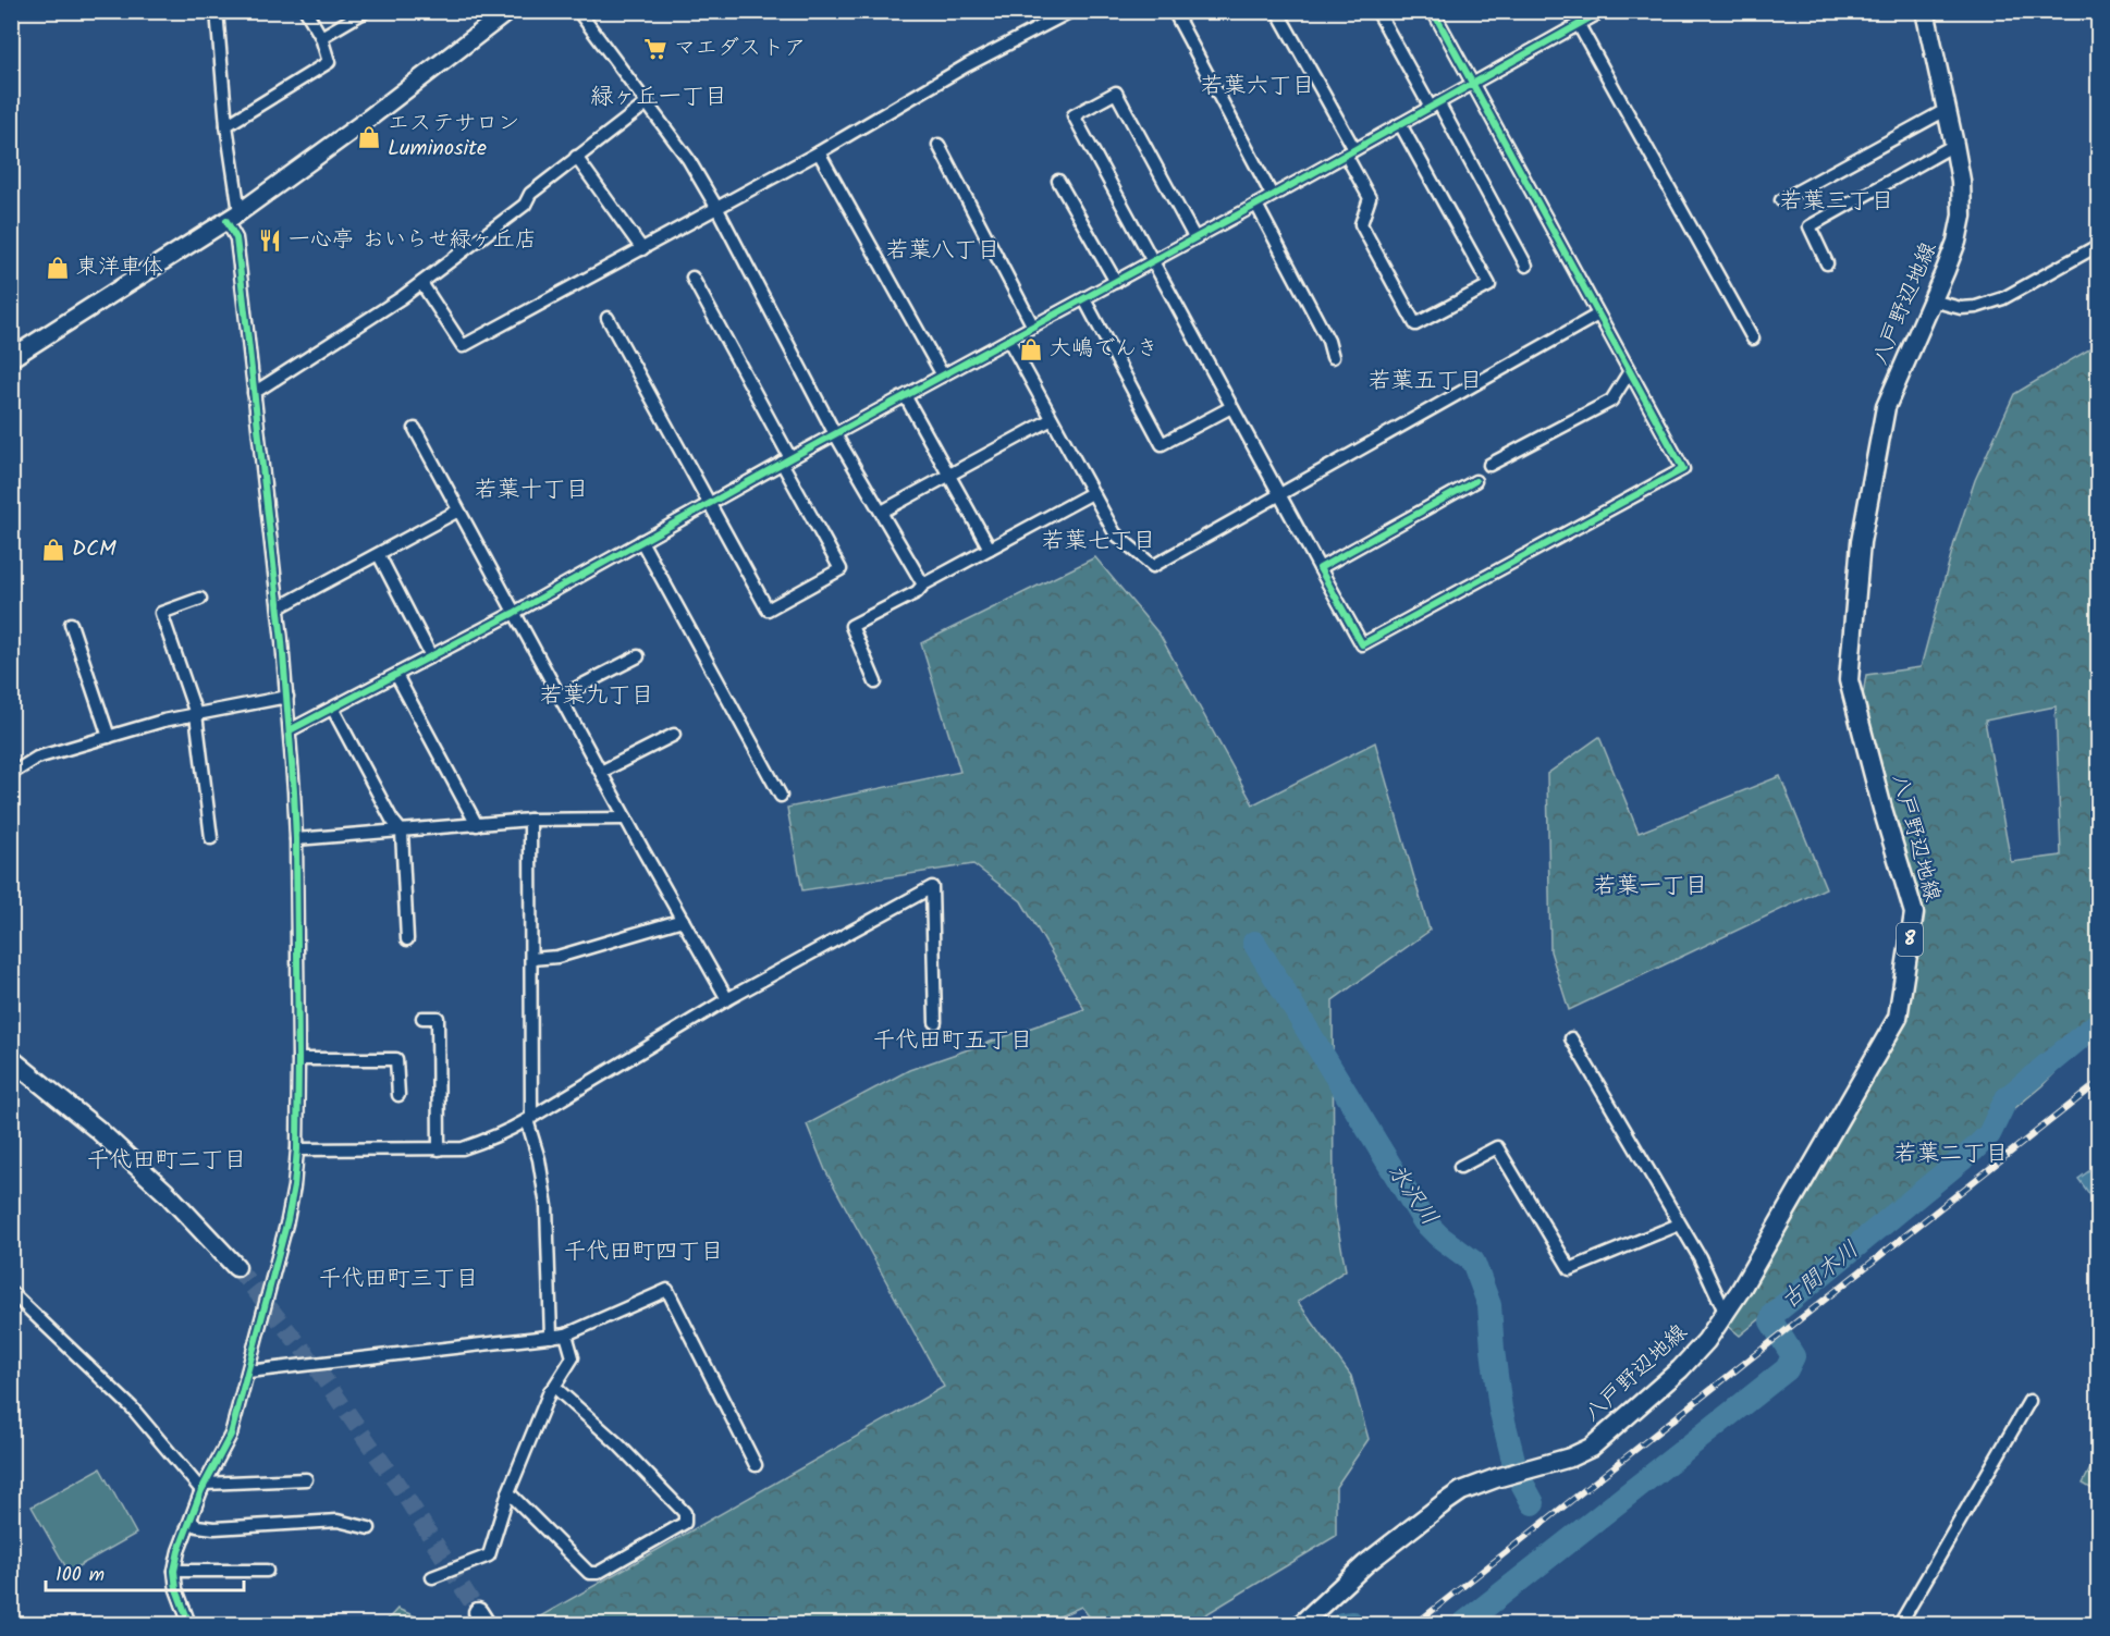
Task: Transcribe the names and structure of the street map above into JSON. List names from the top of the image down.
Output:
{
  "streets": {
    "main road": ["八戸野辺地線", "8"]
  },
  "districts": [
    "若葉六丁目",
    "緑ヶ丘一丁目",
    "若葉三丁目",
    "若葉八丁目",
    "若葉五丁目",
    "若葉十丁目",
    "若葉七丁目",
    "若葉九丁目",
    "若葉一丁目",
    "千代田町五丁目",
    "若葉二丁目",
    "千代田町二丁目",
    "千代田町四丁目",
    "千代田町三丁目"
  ],
  "water": ["氷沢川", "古間木川"],
  "places": {
    "supermarket": ["マエダストア"],
    "shop": [
      "エステサロン Luminosite",
      "東洋車体",
      "大嶋でんき",
      "DCM"
    ],
    "restaurant": ["一心亭 おいらせ緑ヶ丘店"]
  },
  "scale_bar": "100 m"
}
